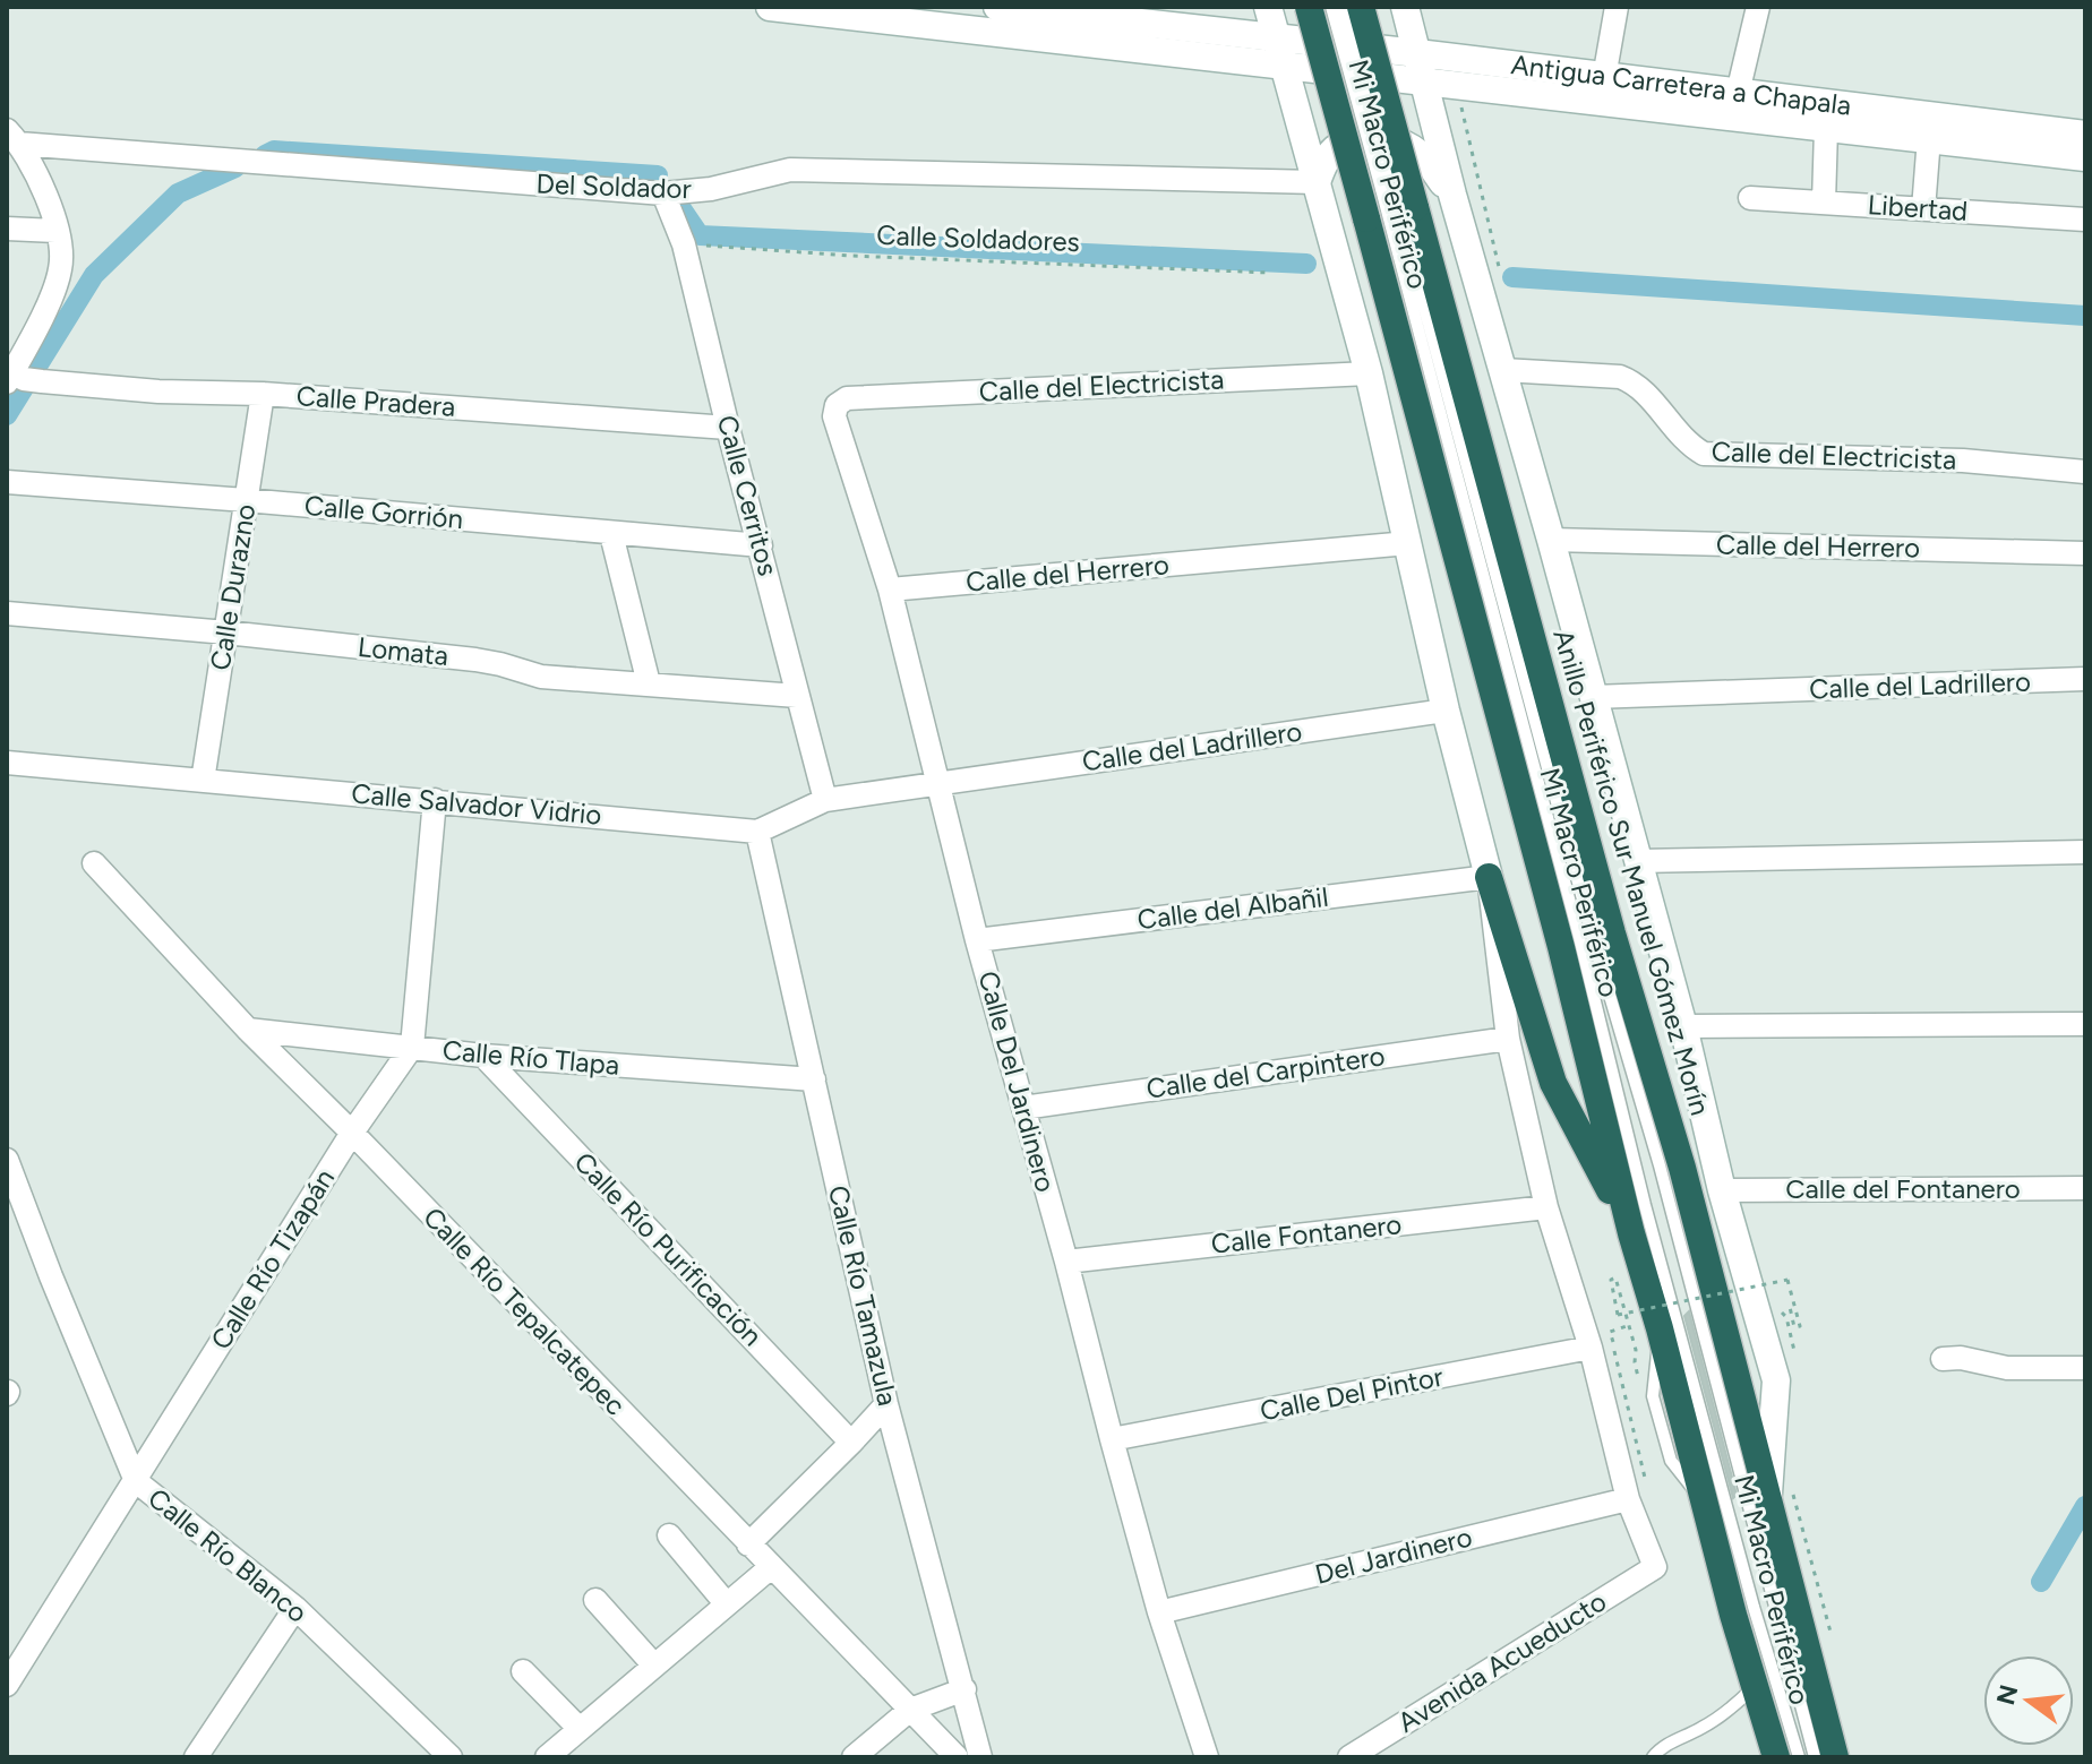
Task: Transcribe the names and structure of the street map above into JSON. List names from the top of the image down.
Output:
{
  "streets": {
    "highway": ["Anillo Periférico Sur Manuel Gómez Morín"],
    "main road": ["Antigua Carretera a Chapala"],
    "street": [
      "Del Soldador",
      "Libertad",
      "Calle del Electricista",
      "Calle Pradera",
      "Calle Cerritos",
      "Calle Gorrión",
      "Calle del Herrero",
      "Calle Durazno",
      "Lomata",
      "Calle del Ladrillero",
      "Calle Salvador Vidrio",
      "Calle del Albañil",
      "Calle Río Tlapa",
      "Calle del Carpintero",
      "Calle Del Jardinero",
      "Calle del Fontanero",
      "Calle Fontanero",
      "Calle Río Purificación",
      "Calle Río Tizapán",
      "Calle Río Tamazula",
      "Calle Río Tepalcatepec",
      "Calle Del Pintor",
      "Calle Río Blanco",
      "Del Jardinero",
      "Avenida Acueducto"
    ],
    "lane": ["Mi Macro Periférico"],
    "path": ["Calle Soldadores"]
  },
  "crossings": [
    ["Mi Macro Periférico", "Anillo Periférico Sur Manuel Gómez Morín"],
    ["Del Soldador", "Calle Cerritos"],
    ["Calle Soldadores", "Calle Cerritos"],
    ["Calle del Electricista", "Calle Del Jardinero"],
    ["Calle Pradera", "Calle Cerritos"],
    ["Calle Pradera", "Calle Durazno"],
    ["Calle Cerritos", "Calle Gorrión"],
    ["Calle Cerritos", "Lomata"],
    ["Calle Gorrión", "Calle Durazno"],
    ["Calle del Herrero", "Calle Del Jardinero"],
    ["Calle Durazno", "Lomata"],
    ["Calle Durazno", "Calle Salvador Vidrio"],
    ["Calle del Ladrillero", "Calle Del Jardinero"],
    ["Calle Salvador Vidrio", "Calle Río Tizapán"],
    ["Calle Salvador Vidrio", "Calle Río Tamazula"],
    ["Calle del Albañil", "Calle Del Jardinero"],
    ["Calle Río Tlapa", "Calle Río Purificación"],
    ["Calle Río Tlapa", "Calle Río Tizapán"],
    ["Calle Río Tlapa", "Calle Río Tamazula"],
    ["Calle Río Tlapa", "Calle Río Tepalcatepec"],
    ["Calle del Carpintero", "Calle Del Jardinero"],
    ["Calle Del Jardinero", "Calle Fontanero"],
    ["Calle Del Jardinero", "Calle Del Pintor"],
    ["Calle Del Jardinero", "Del Jardinero"],
    ["Calle Río Tizapán", "Calle Río Tepalcatepec"],
    ["Calle Río Tizapán", "Calle Río Blanco"],
    ["Del Jardinero", "Avenida Acueducto"]
  ],
  "north": "left"
}
